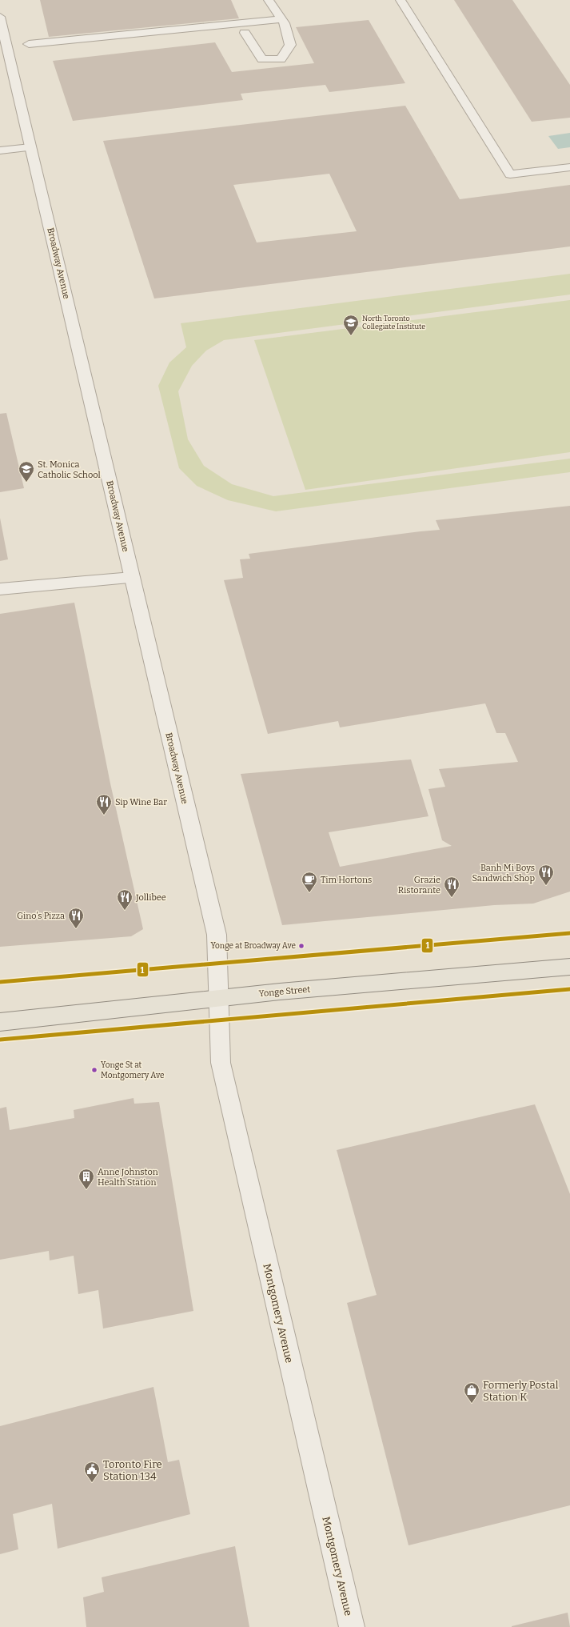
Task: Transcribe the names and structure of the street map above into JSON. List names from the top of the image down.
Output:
{
  "streets": {
    "main road": ["Yonge Street"],
    "street": ["Broadway Avenue", "Montgomery Avenue"]
  },
  "crossings": [
    ["Broadway Avenue", "Yonge Street"],
    ["Broadway Avenue", "Montgomery Avenue"],
    ["Yonge Street", "Montgomery Avenue"]
  ],
  "places": {
    "school or university": ["North Toronto Collegiate Institute", "St. Monica Catholic School"],
    "restaurant": [
      "Sip Wine Bar",
      "Banh Mi Boys Sandwich Shop",
      "Grazie Ristorante",
      "Jollibee",
      "Gino's Pizza"
    ],
    "cafe": ["Tim Hortons"],
    "other": ["Yonge at Broadway Ave", "Yonge St at Montgomery Ave"],
    "building": ["Anne Johnston Health Station"],
    "shop": ["Formerly Postal Station K"],
    "public building": ["Toronto Fire Station 134"]
  },
  "lines": ["transit line 1"]
}
